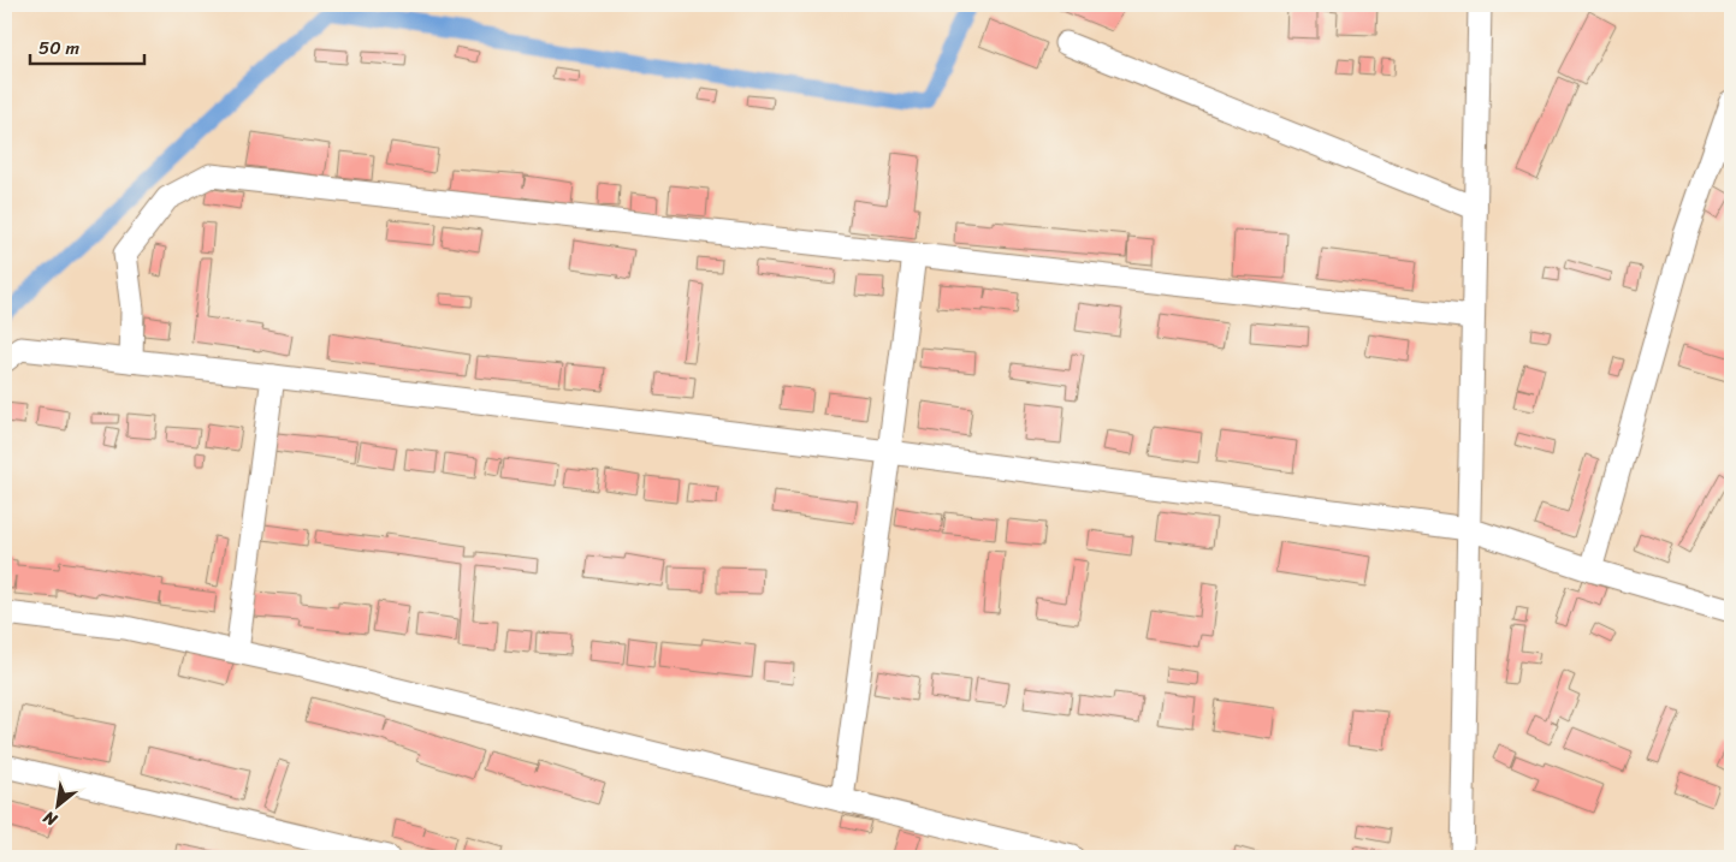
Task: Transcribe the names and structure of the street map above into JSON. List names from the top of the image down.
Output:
{
  "scale_bar": "50 m",
  "north": "bottom left"
}
